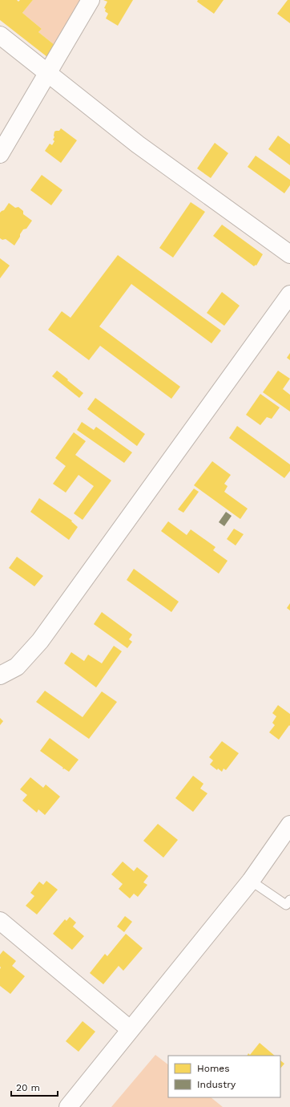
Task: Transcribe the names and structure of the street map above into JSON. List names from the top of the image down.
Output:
{
  "legend": ["Homes", "Industry"],
  "scale_bar": "20 m"
}
